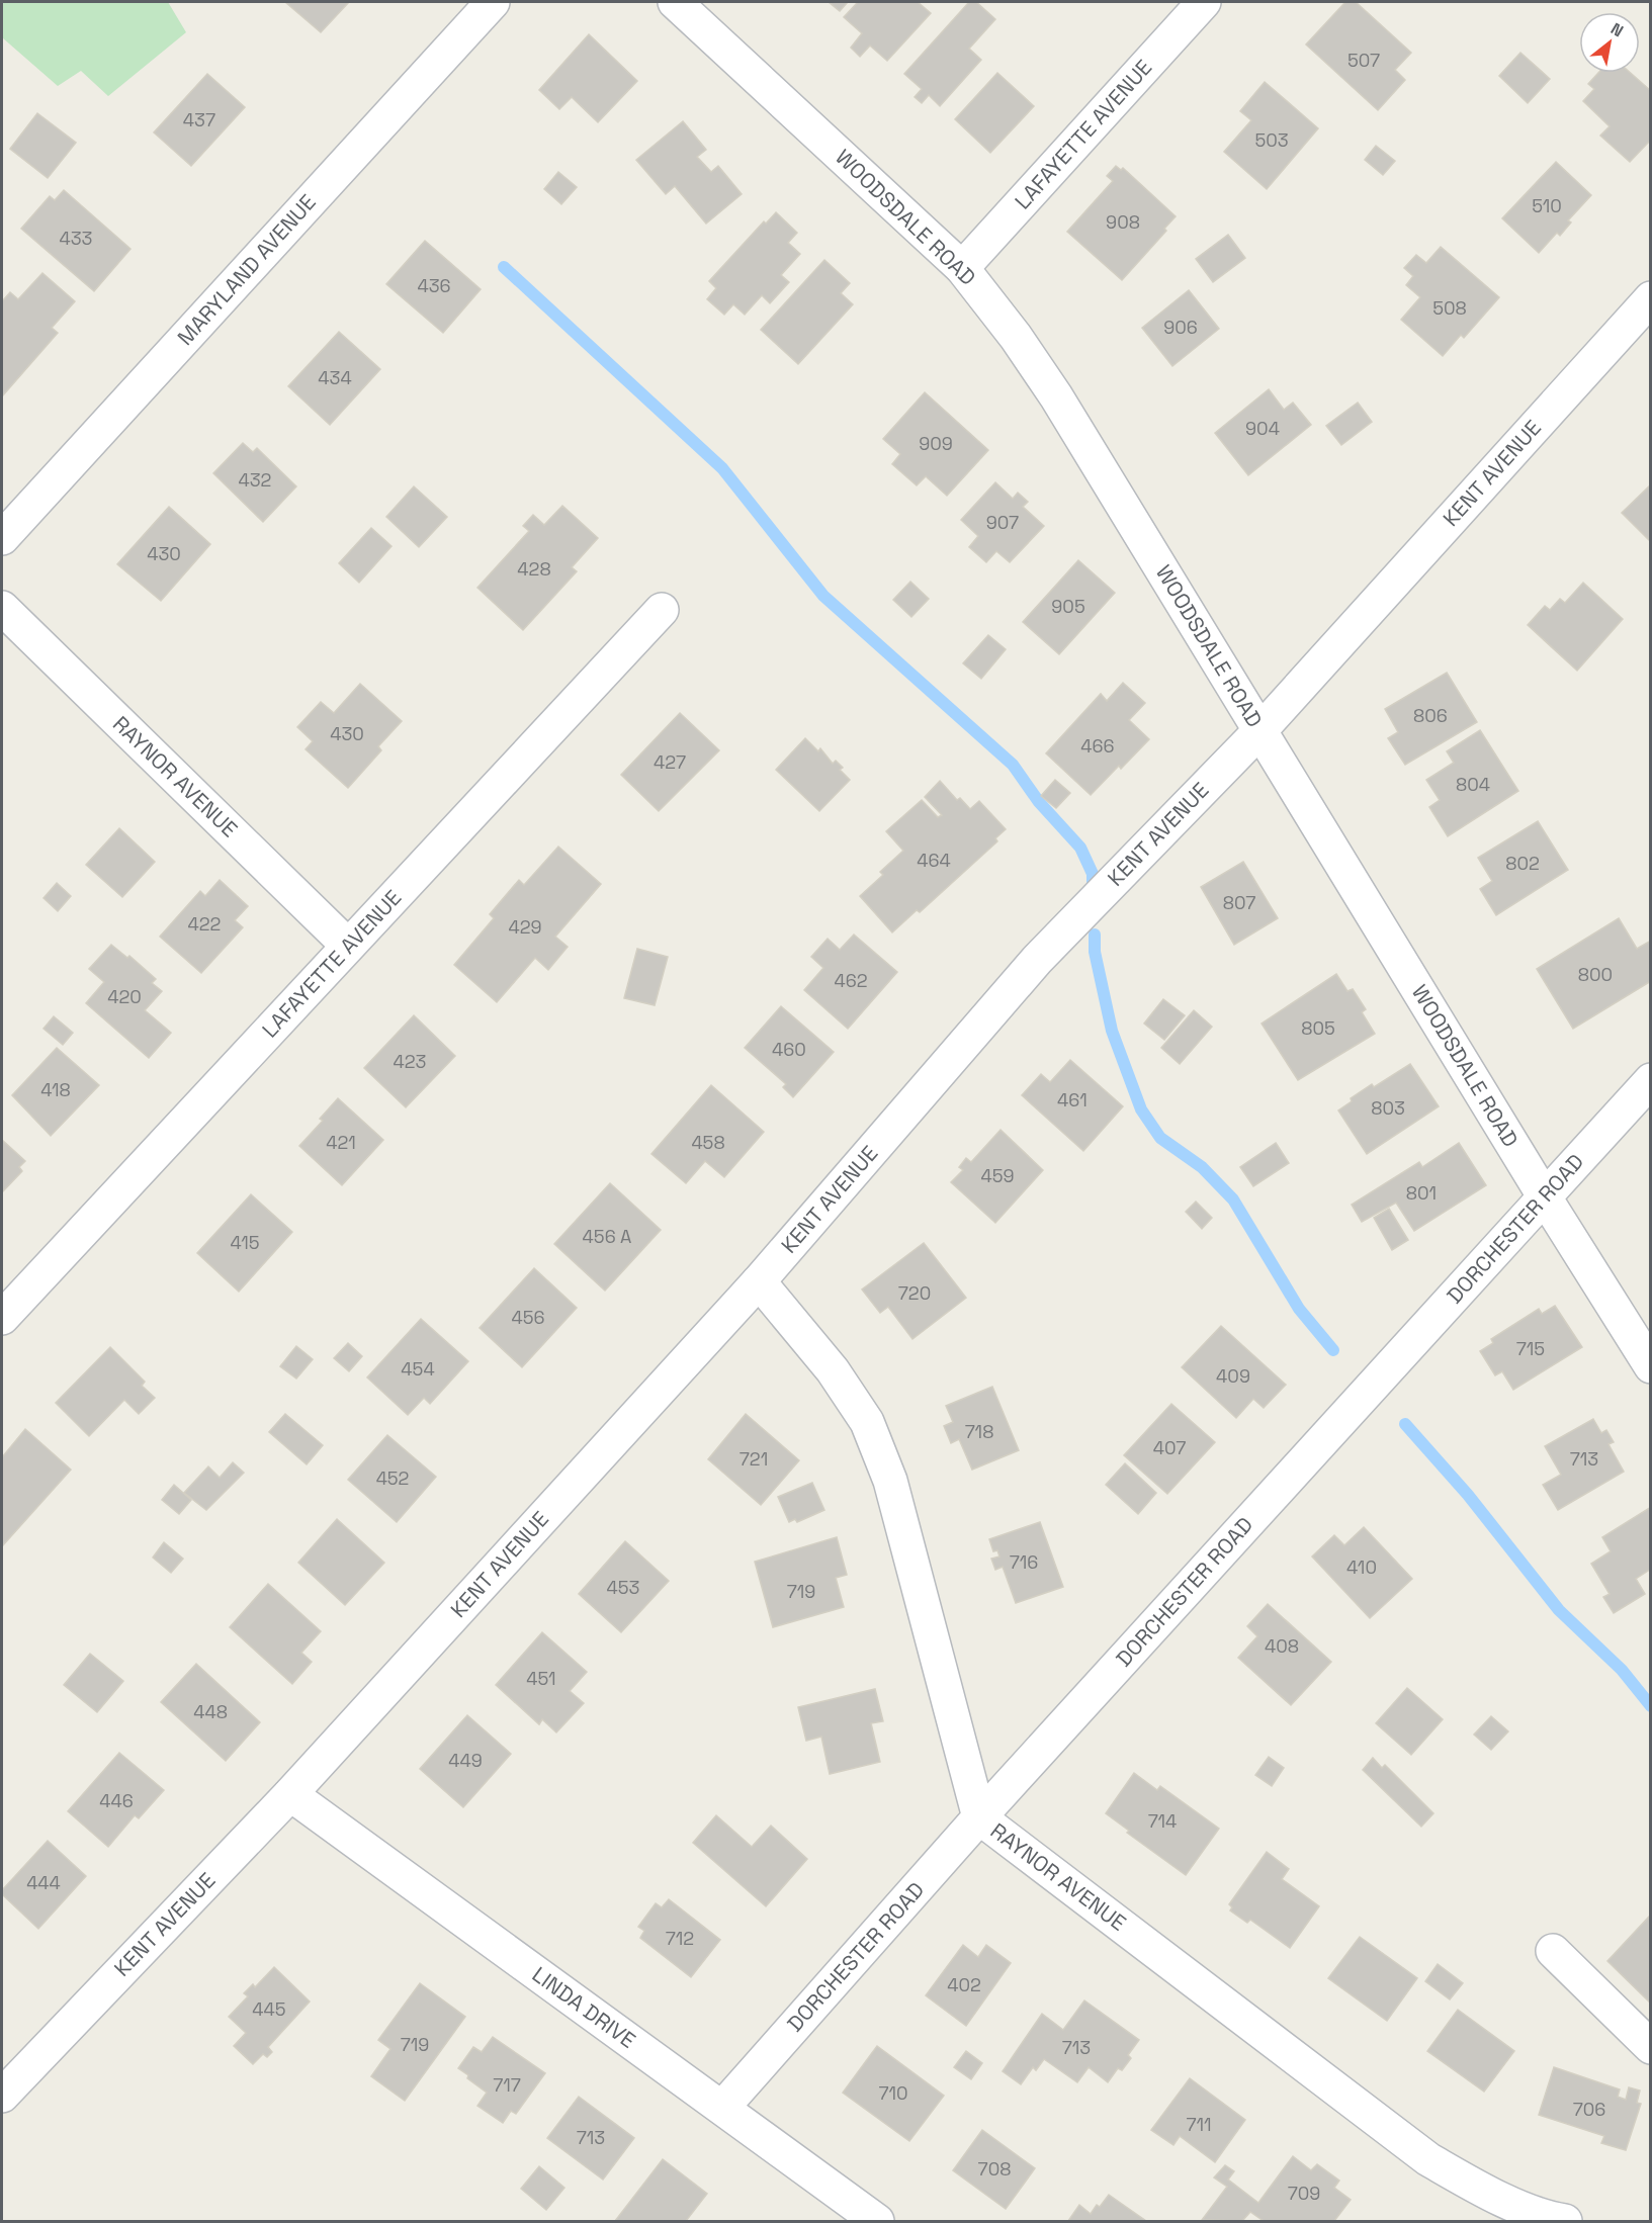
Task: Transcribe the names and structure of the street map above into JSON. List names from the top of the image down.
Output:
{
  "streets": {
    "street": [
      "LAFAYETTE AVENUE",
      "WOODSDALE ROAD",
      "MARYLAND AVENUE",
      "KENT AVENUE",
      "RAYNOR AVENUE",
      "DORCHESTER ROAD",
      "LINDA DRIVE"
    ]
  },
  "crossings": [
    ["LAFAYETTE AVENUE", "WOODSDALE ROAD"],
    ["LAFAYETTE AVENUE", "RAYNOR AVENUE"],
    ["WOODSDALE ROAD", "KENT AVENUE"],
    ["WOODSDALE ROAD", "DORCHESTER ROAD"],
    ["KENT AVENUE", "RAYNOR AVENUE"],
    ["KENT AVENUE", "LINDA DRIVE"],
    ["RAYNOR AVENUE", "DORCHESTER ROAD"],
    ["DORCHESTER ROAD", "LINDA DRIVE"]
  ],
  "house_numbers": [
    "507",
    "437",
    "503",
    "510",
    "908",
    "433",
    "436",
    "508",
    "906",
    "434",
    "904",
    "909",
    "432",
    "907",
    "430",
    "428",
    "905",
    "806",
    "430",
    "466",
    "427",
    "804",
    "464",
    "802",
    "807",
    "422",
    "429",
    "800",
    "462",
    "420",
    "805",
    "460",
    "423",
    "418",
    "461",
    "803",
    "421",
    "458",
    "459",
    "801",
    "456 A",
    "415",
    "720",
    "456",
    "715",
    "454",
    "409",
    "718",
    "407",
    "721",
    "713",
    "452",
    "716",
    "410",
    "453",
    "719",
    "408",
    "451",
    "448",
    "449",
    "446",
    "714",
    "444",
    "712",
    "402",
    "445",
    "719",
    "713",
    "717",
    "710",
    "706",
    "711",
    "713",
    "708",
    "709"
  ],
  "north": "top right"
}
